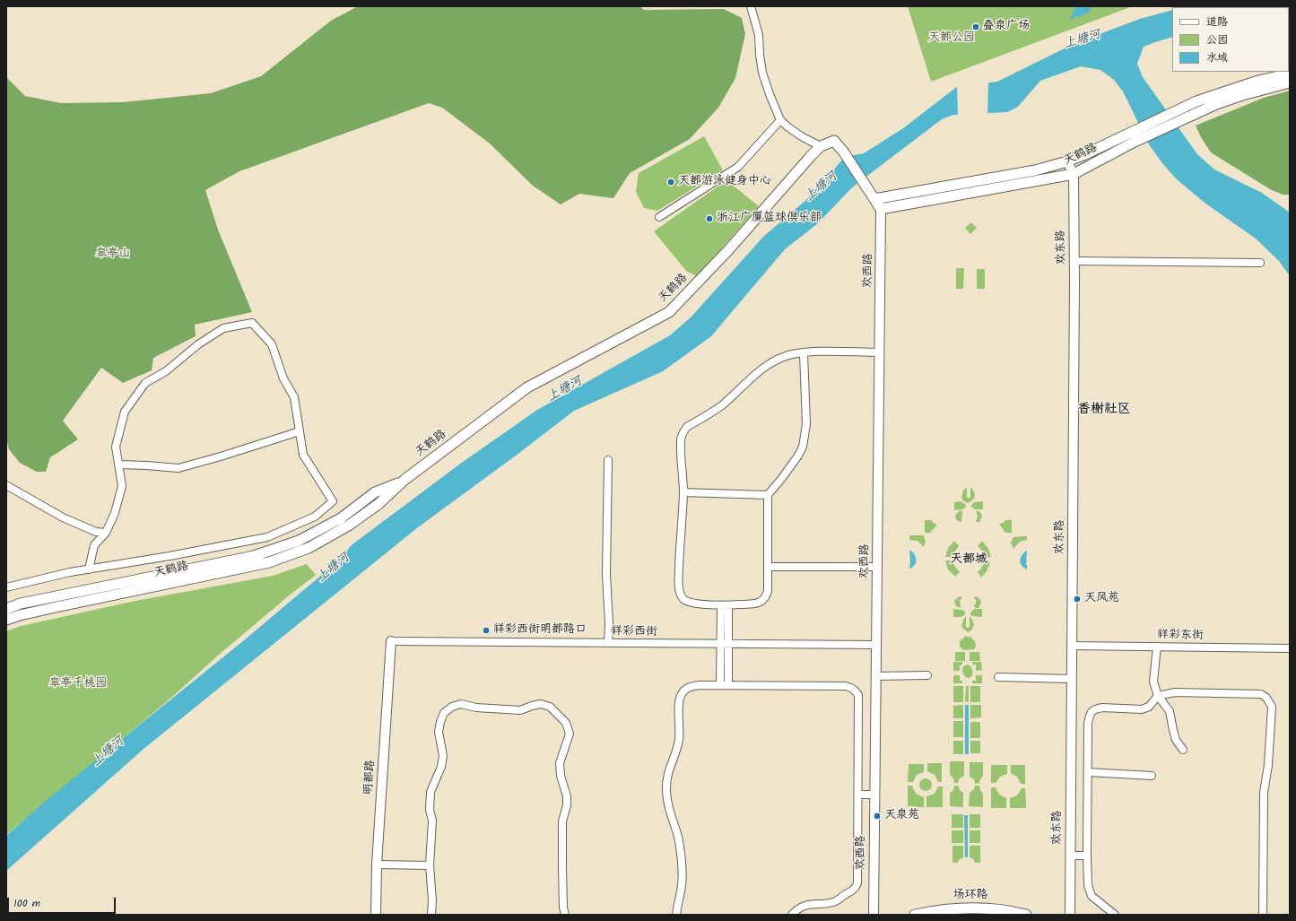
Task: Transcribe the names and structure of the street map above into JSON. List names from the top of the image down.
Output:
{
  "streets": {
    "main road": ["天鹤路", "场环路"],
    "street": [
      "欢东路",
      "欢西路",
      "祥彩西街",
      "祥彩东街",
      "明都路"
    ]
  },
  "crossings": [
    ["天鹤路", "欢东路"],
    ["天鹤路", "欢西路"],
    ["欢东路", "祥彩东街"],
    ["欢西路", "祥彩西街"],
    ["祥彩西街", "明都路"]
  ],
  "districts": ["香榭社区", "天都城"],
  "water": ["上塘河"],
  "parks": ["天都公园", "皋亭山", "皋亭千桃园"],
  "places": [
    "叠泉广场",
    "天都游泳健身中心",
    "浙江广厦篮球俱乐部",
    "天风苑",
    "祥彩西街明都路口",
    "天泉苑"
  ],
  "legend": ["道路", "公园", "水域"],
  "scale_bar": "100 m"
}
